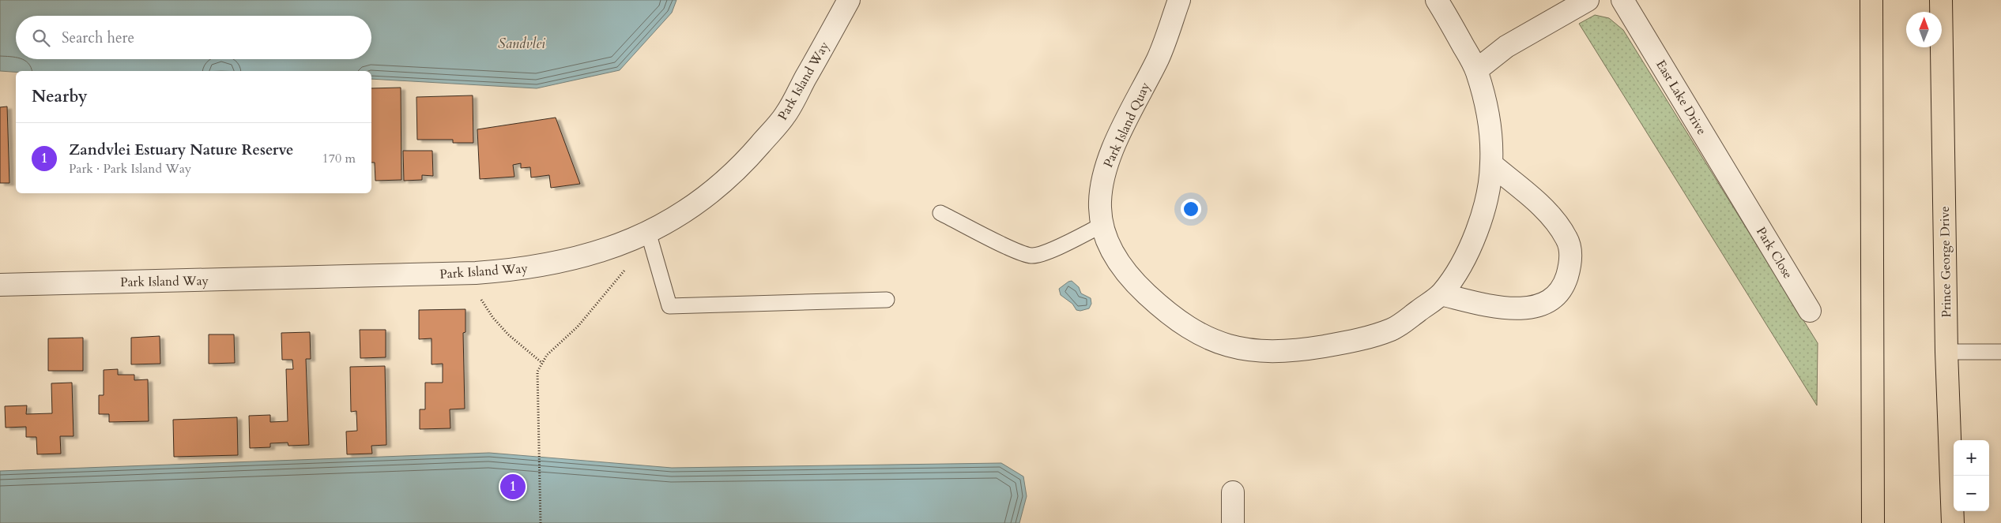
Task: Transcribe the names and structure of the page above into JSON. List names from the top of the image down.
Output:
{
  "streets": {
    "main road": ["Prince George Drive"],
    "street": [
      "Park Island Way",
      "East Lake Drive",
      "Park Island Quay",
      "Park Close"
    ]
  },
  "crossings": [
    ["East Lake Drive", "Park Close"]
  ],
  "water": ["Sandvlei"],
  "north": "top",
  "page": {
    "search": "Search here",
    "heading": "Nearby",
    "list": [
      {
        "mark": "1",
        "name": "Zandvlei Estuary Nature Reserve",
        "note": "Park · Park Island Way",
        "value": "170 m"
      }
    ],
    "map_buttons": ["+", "−"],
    "pins": "1"
  }
}
